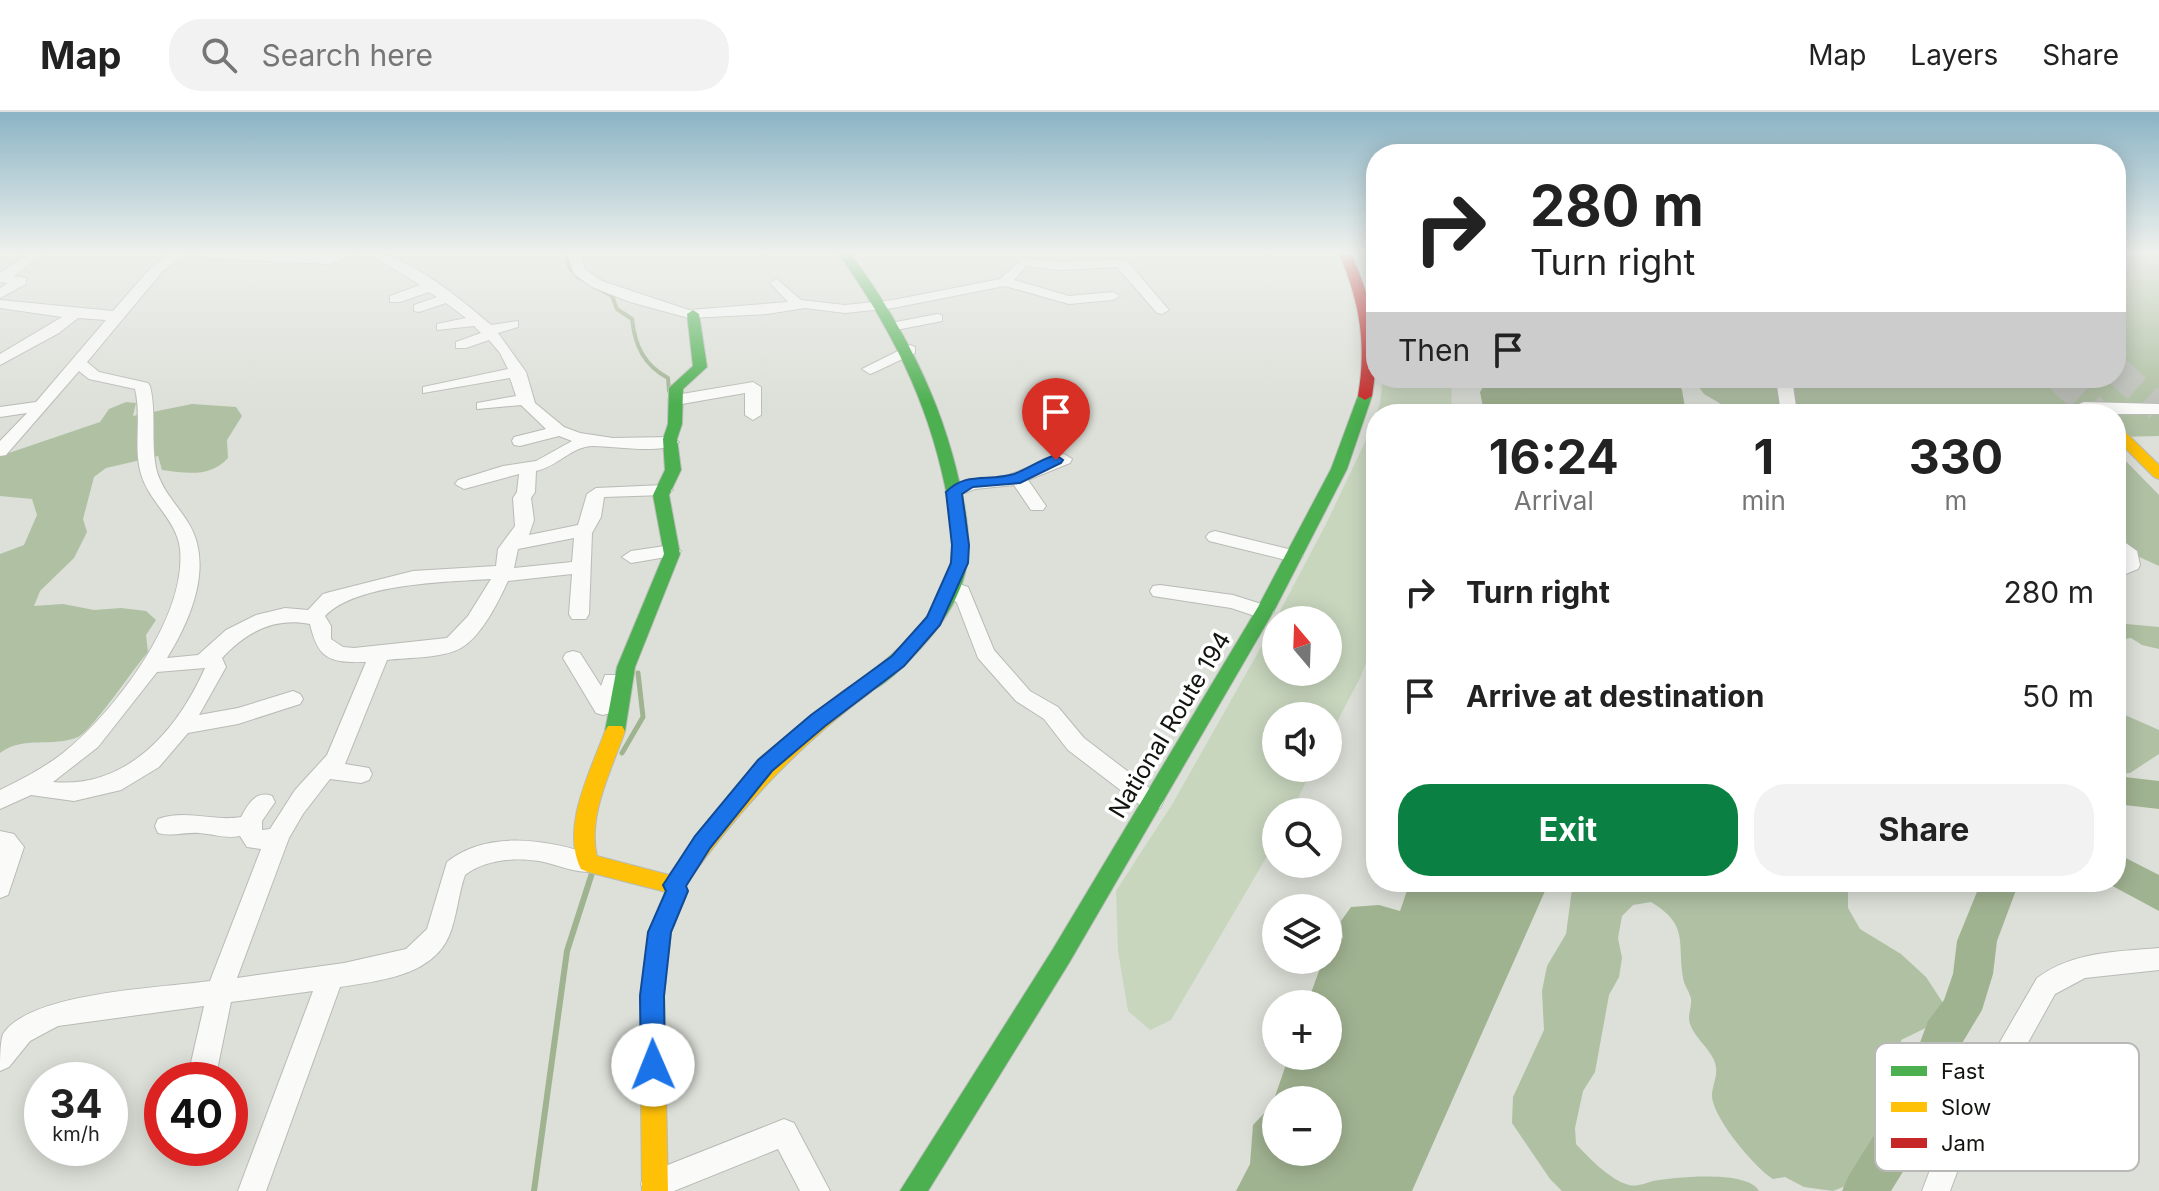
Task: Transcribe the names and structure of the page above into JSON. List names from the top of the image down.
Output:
{
  "streets": {
    "main road": ["National Route 194"]
  },
  "legend": ["Fast", "Slow", "Jam"],
  "north": "top",
  "page": {
    "header": "Map",
    "search": "Search here",
    "nav": ["Map", "Layers", "Share"],
    "turn": ["280 m", "Turn right"],
    "then": "Then",
    "eta": [
      "16:24",
      "Arrival",
      "1",
      "min",
      "330",
      "m"
    ],
    "list": [
      {
        "name": "Turn right",
        "value": "280 m"
      },
      {
        "name": "Arrive at destination",
        "value": "50 m"
      }
    ],
    "map_buttons": ["+", "−"],
    "buttons": ["Exit", "Share"],
    "speed": "34 km/h",
    "limit": "40"
  }
}
